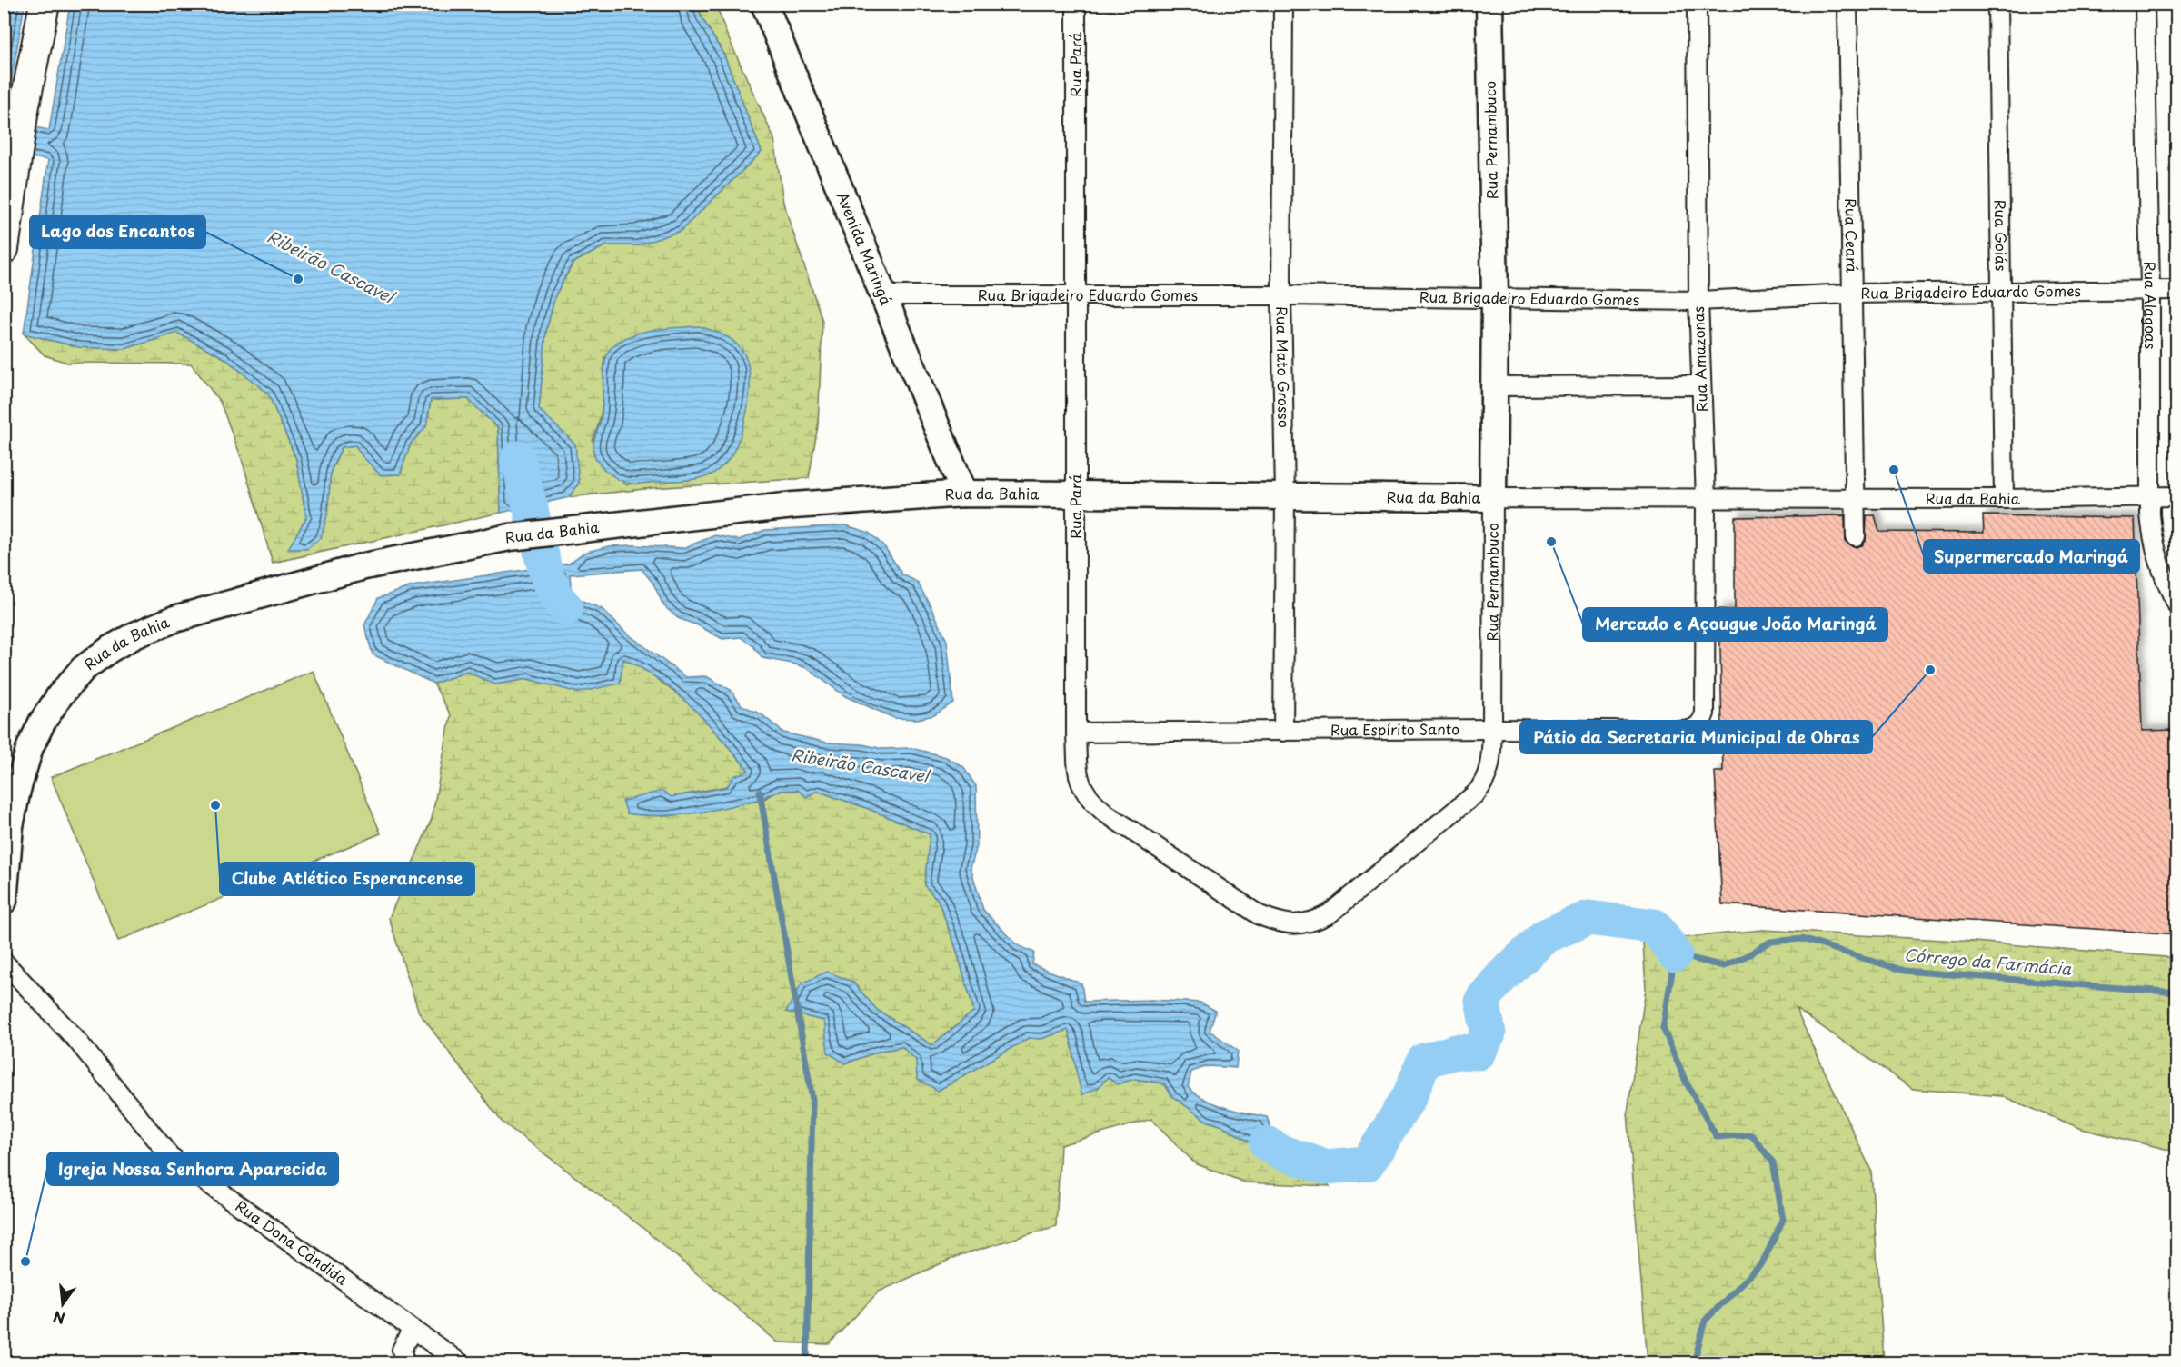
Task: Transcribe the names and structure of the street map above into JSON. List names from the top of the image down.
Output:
{
  "streets": {
    "street": [
      "Rua Pará",
      "Rua Pernambuco",
      "Rua Ceará",
      "Rua Goiás",
      "Avenida Maringá",
      "Rua Brigadeiro Eduardo Gomes",
      "Rua Alagoas",
      "Rua Amazonas",
      "Rua Mato Grosso",
      "Rua da Bahia",
      "Rua Espírito Santo",
      "Rua Dona Cândida"
    ]
  },
  "crossings": [
    ["Rua Pará", "Rua Pernambuco"],
    ["Rua Pará", "Rua Brigadeiro Eduardo Gomes"],
    ["Rua Pará", "Rua da Bahia"],
    ["Rua Pará", "Rua Espírito Santo"],
    ["Rua Pernambuco", "Rua Brigadeiro Eduardo Gomes"],
    ["Rua Pernambuco", "Rua da Bahia"],
    ["Rua Pernambuco", "Rua Espírito Santo"],
    ["Rua Ceará", "Rua Brigadeiro Eduardo Gomes"],
    ["Rua Ceará", "Rua da Bahia"],
    ["Rua Goiás", "Rua Brigadeiro Eduardo Gomes"],
    ["Rua Goiás", "Rua da Bahia"],
    ["Avenida Maringá", "Rua Brigadeiro Eduardo Gomes"],
    ["Avenida Maringá", "Rua da Bahia"],
    ["Rua Brigadeiro Eduardo Gomes", "Rua Alagoas"],
    ["Rua Brigadeiro Eduardo Gomes", "Rua Amazonas"],
    ["Rua Brigadeiro Eduardo Gomes", "Rua Mato Grosso"],
    ["Rua Alagoas", "Rua da Bahia"],
    ["Rua Amazonas", "Rua da Bahia"],
    ["Rua Amazonas", "Rua Espírito Santo"],
    ["Rua Mato Grosso", "Rua da Bahia"],
    ["Rua Mato Grosso", "Rua Espírito Santo"]
  ],
  "water": ["Ribeirão Cascavel", "Córrego da Farmácia"],
  "places": [
    "Lago dos Encantos",
    "Supermercado Maringá",
    "Mercado e Açougue João Maringá",
    "Pátio da Secretaria Municipal de Obras",
    "Clube Atlético Esperancense",
    "Igreja Nossa Senhora Aparecida"
  ],
  "north": "bottom"
}
